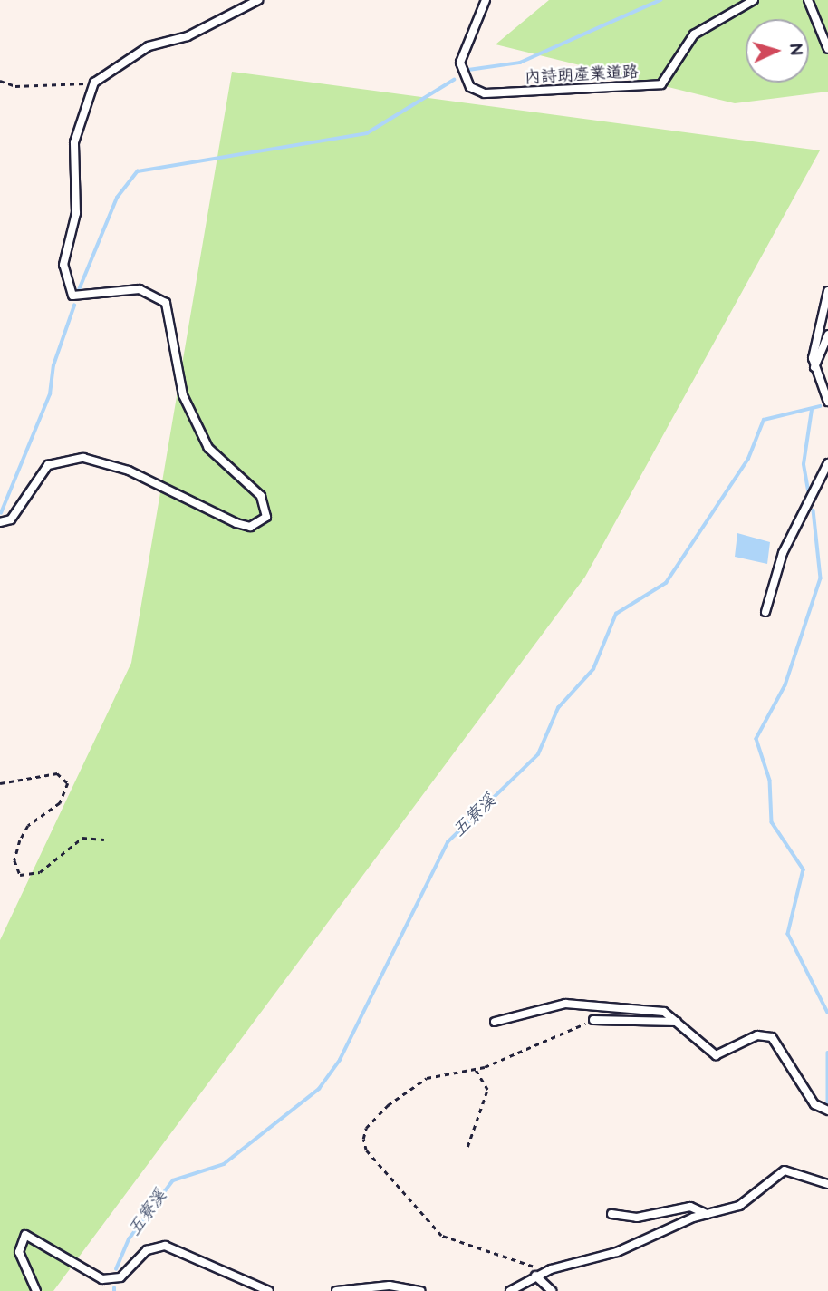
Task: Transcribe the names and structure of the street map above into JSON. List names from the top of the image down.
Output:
{
  "streets": {
    "lane": ["內詩朗產業道路"]
  },
  "water": ["五寮溪"],
  "north": "right"
}
